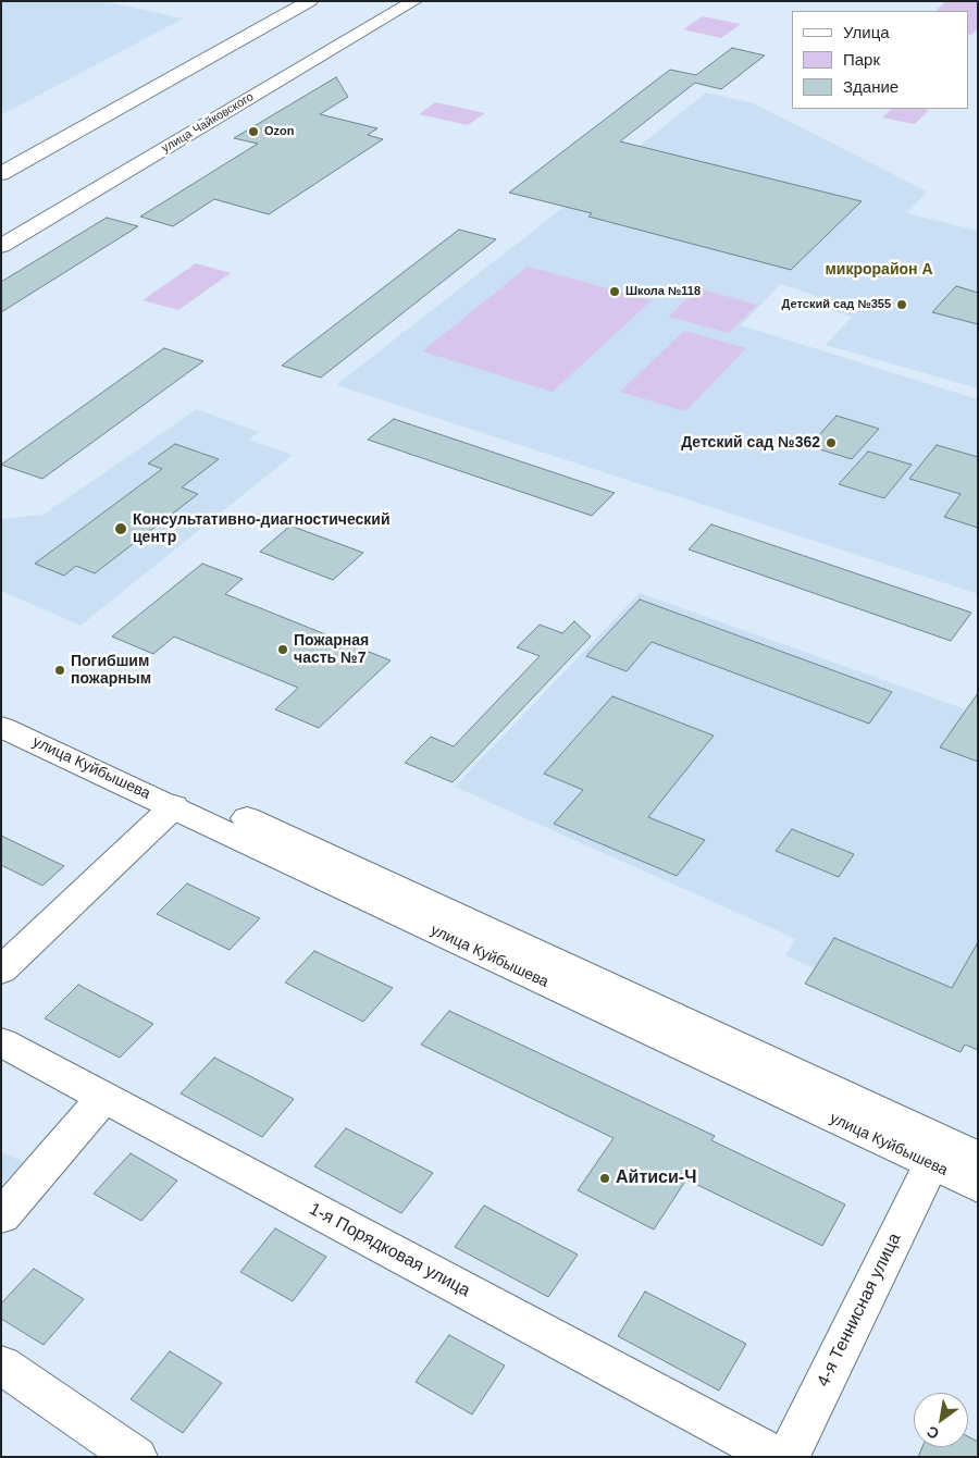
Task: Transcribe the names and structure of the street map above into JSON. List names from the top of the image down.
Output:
{
  "streets": {
    "main road": [
      "улица Чайковского",
      "улица Куйбышева",
      "1-я Порядковая улица",
      "4-я Теннисная улица"
    ]
  },
  "crossings": [
    ["улица Куйбышева", "4-я Теннисная улица"]
  ],
  "districts": ["микрорайон А"],
  "places": [
    "Ozon",
    "Школа №118",
    "Детский сад №355",
    "Детский сад №362",
    "Консультативно-диагностический центр",
    "Пожарная часть №7",
    "Погибшим пожарным",
    "Айтиси-Ч"
  ],
  "legend": ["Улица", "Парк", "Здание"],
  "north": "bottom left"
}
